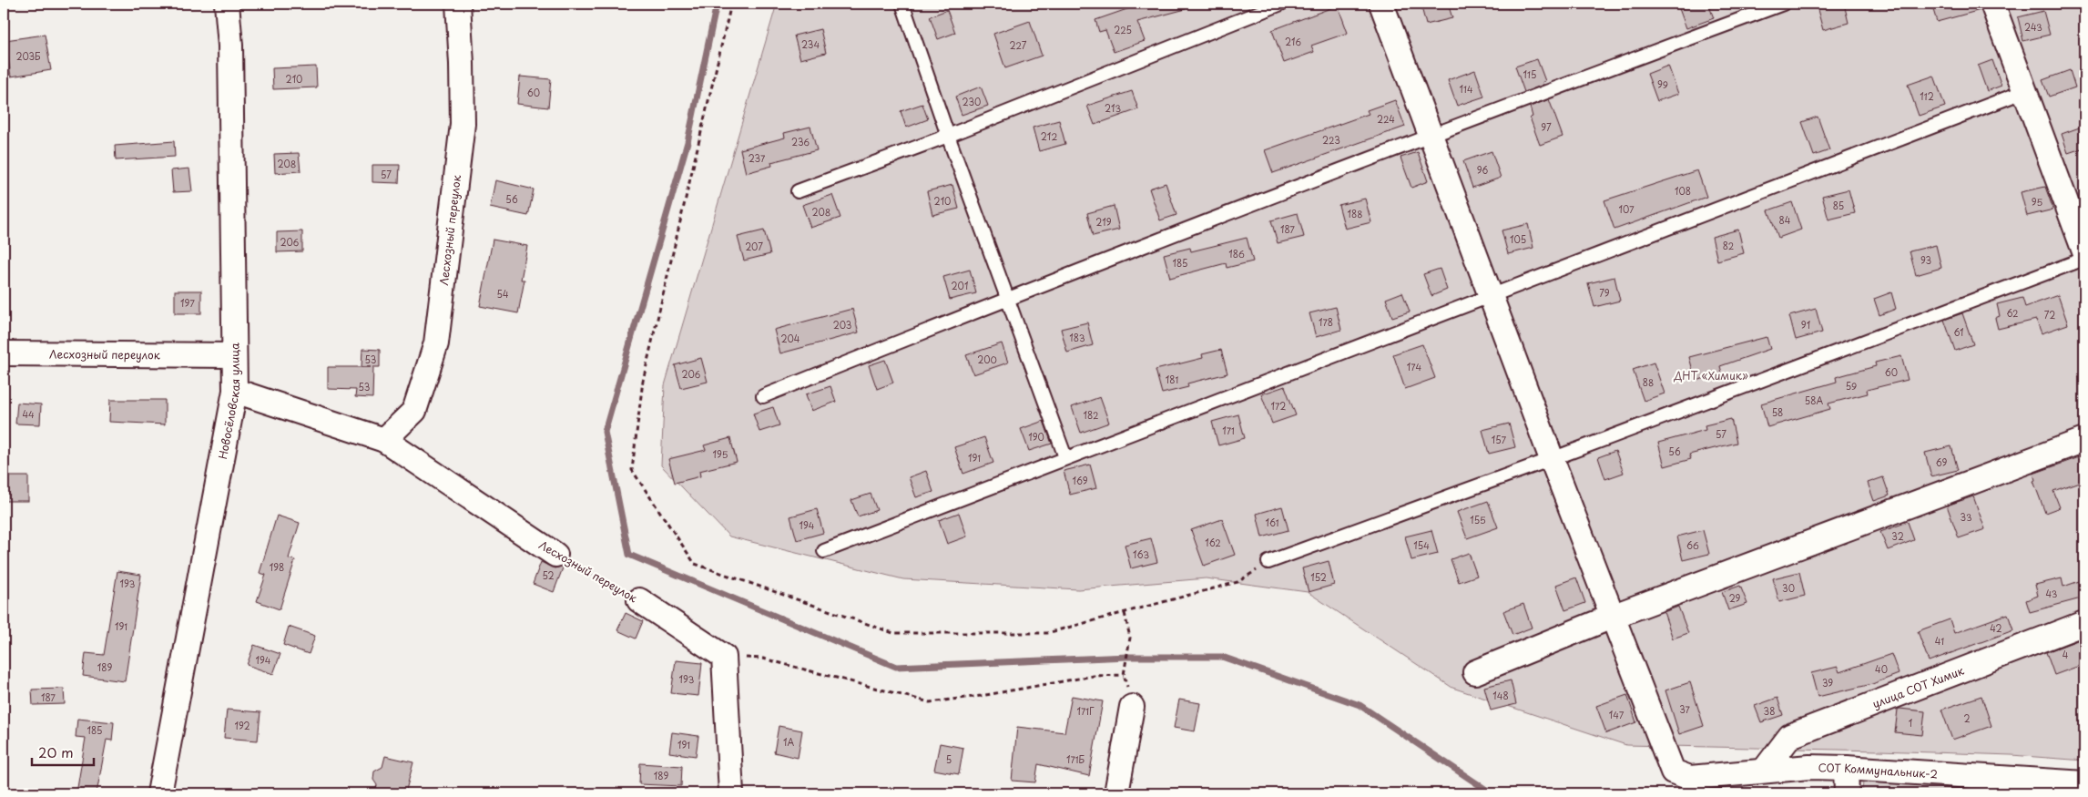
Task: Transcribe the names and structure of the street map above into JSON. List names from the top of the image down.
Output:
{
  "streets": {
    "street": [
      "Лесхозный переулок",
      "Новосёловская улица",
      "улица СОТ Химик",
      "СОТ Коммунальник-2"
    ]
  },
  "crossings": [
    ["Лесхозный переулок", "Новосёловская улица"],
    ["улица СОТ Химик", "СОТ Коммунальник-2"]
  ],
  "parks": ["ДНТ «Химик»"],
  "house_numbers": [
    "243",
    "225",
    "216",
    "234",
    "227",
    "203Б",
    "115",
    "210",
    "99",
    "114",
    "60",
    "112",
    "230",
    "213",
    "224",
    "97",
    "212",
    "223",
    "236",
    "237",
    "208",
    "96",
    "57",
    "108",
    "56",
    "210",
    "95",
    "85",
    "107",
    "208",
    "188",
    "84",
    "219",
    "187",
    "105",
    "206",
    "82",
    "207",
    "186",
    "93",
    "185",
    "201",
    "79",
    "54",
    "197",
    "62",
    "72",
    "178",
    "203",
    "91",
    "61",
    "183",
    "204",
    "53",
    "200",
    "174",
    "60",
    "206",
    "181",
    "88",
    "59",
    "53",
    "58А",
    "172",
    "58",
    "44",
    "182",
    "171",
    "57",
    "190",
    "157",
    "56",
    "195",
    "191",
    "69",
    "169",
    "33",
    "155",
    "161",
    "194",
    "32",
    "162",
    "154",
    "66",
    "163",
    "198",
    "52",
    "152",
    "193",
    "30",
    "43",
    "29",
    "191",
    "42",
    "41",
    "4",
    "194",
    "189",
    "40",
    "193",
    "39",
    "148",
    "187",
    "37",
    "171Г",
    "38",
    "147",
    "2",
    "1",
    "192",
    "185",
    "1А",
    "191",
    "5",
    "171Б",
    "189"
  ],
  "scale_bar": "20 m"
}
